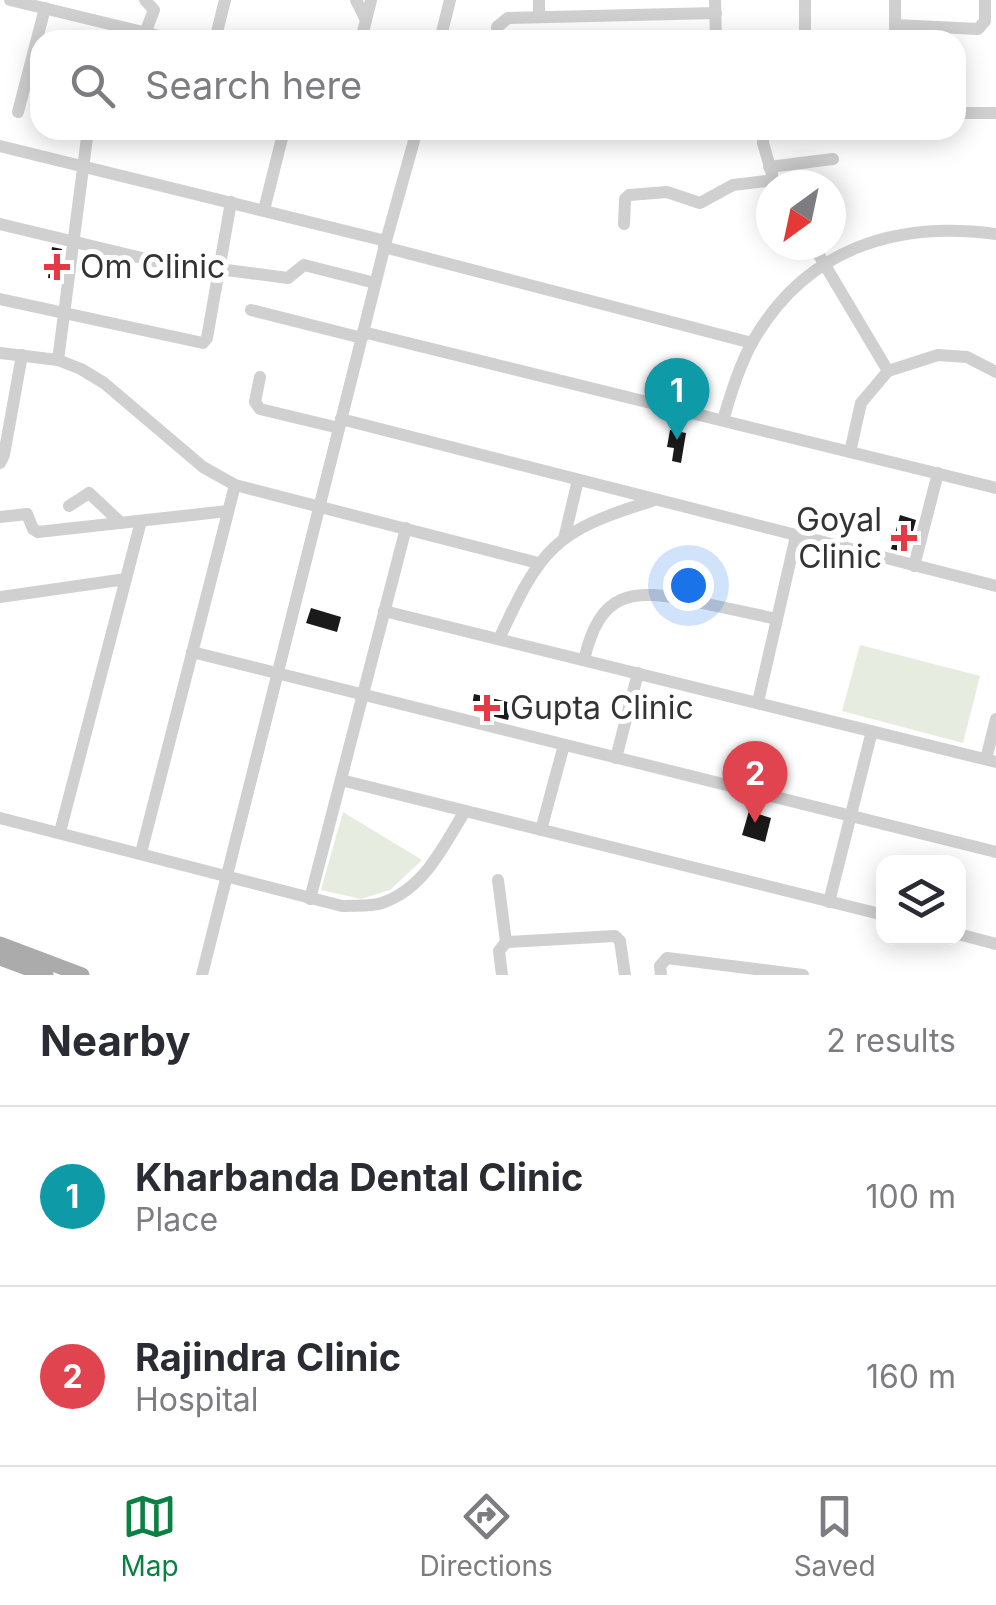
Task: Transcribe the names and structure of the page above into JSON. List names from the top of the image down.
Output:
{
  "places": {
    "health": ["Om Clinic", "Goyal Clinic", "Gupta Clinic"]
  },
  "north": "bottom left",
  "page": {
    "search": "Search here",
    "pins": ["1", "2"],
    "heading": ["Nearby", "2 results"],
    "list": [
      {
        "mark": "1",
        "name": "Kharbanda Dental Clinic",
        "note": "Place",
        "value": "100 m"
      },
      {
        "mark": "2",
        "name": "Rajindra Clinic",
        "note": "Hospital",
        "value": "160 m"
      }
    ],
    "nav": ["Map", "Directions", "Saved"]
  }
}
